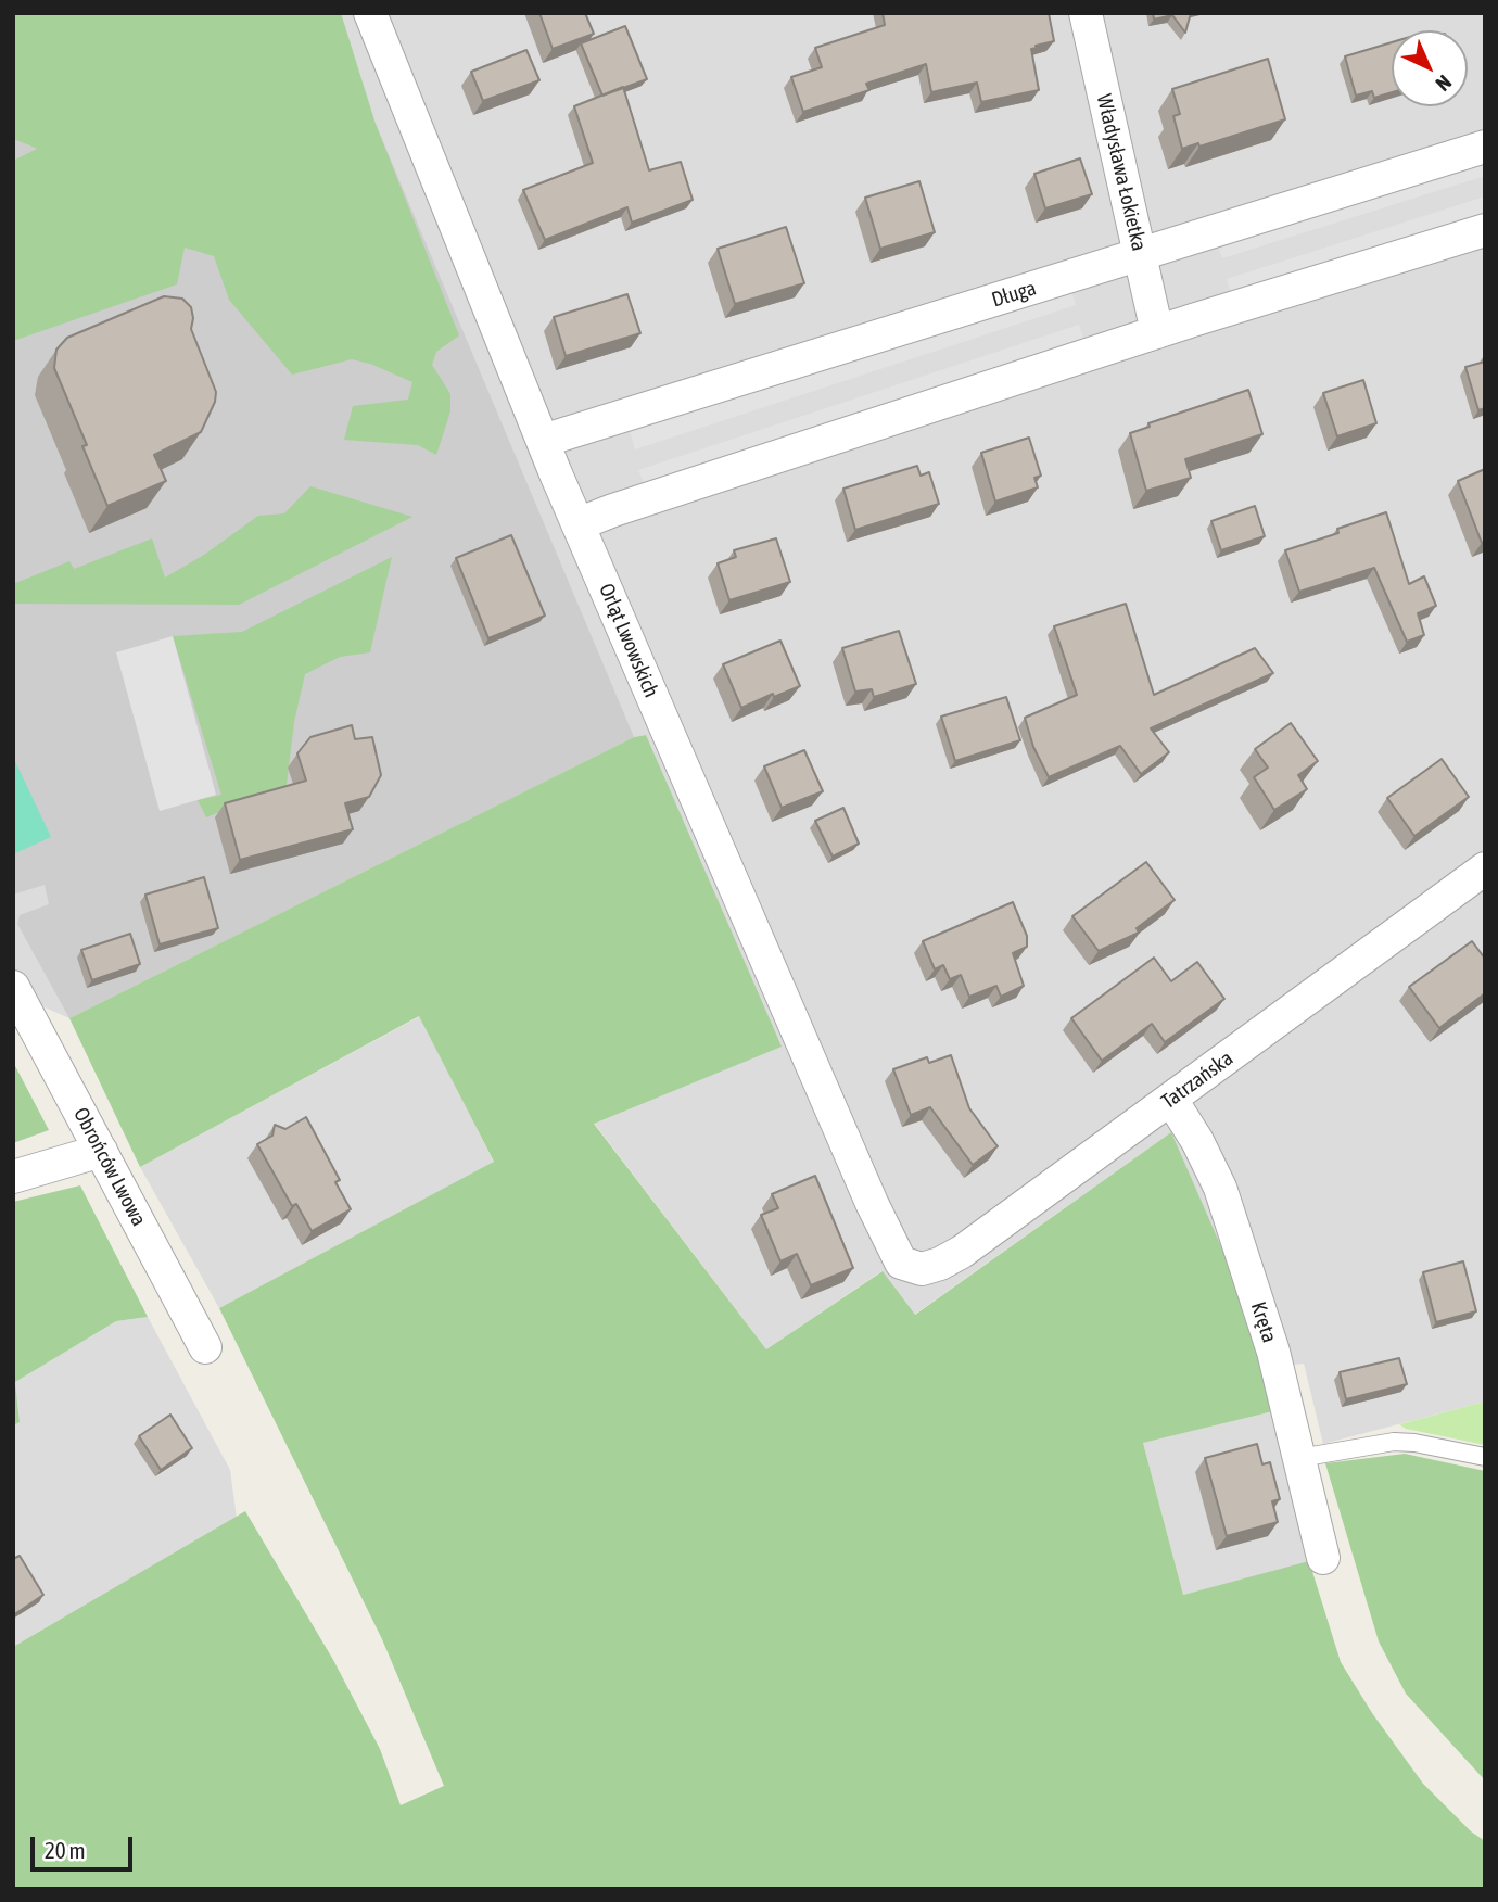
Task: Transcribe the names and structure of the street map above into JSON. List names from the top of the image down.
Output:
{
  "streets": {
    "street": [
      "Władysława Łokietka",
      "Długa",
      "Orląt Lwowskich",
      "Tatrzańska",
      "Obrońców Lwowa",
      "Kręta"
    ]
  },
  "crossings": [
    ["Władysława Łokietka", "Długa"],
    ["Długa", "Orląt Lwowskich"],
    ["Orląt Lwowskich", "Tatrzańska"],
    ["Tatrzańska", "Kręta"]
  ],
  "scale_bar": "20 m",
  "north": "bottom right"
}
